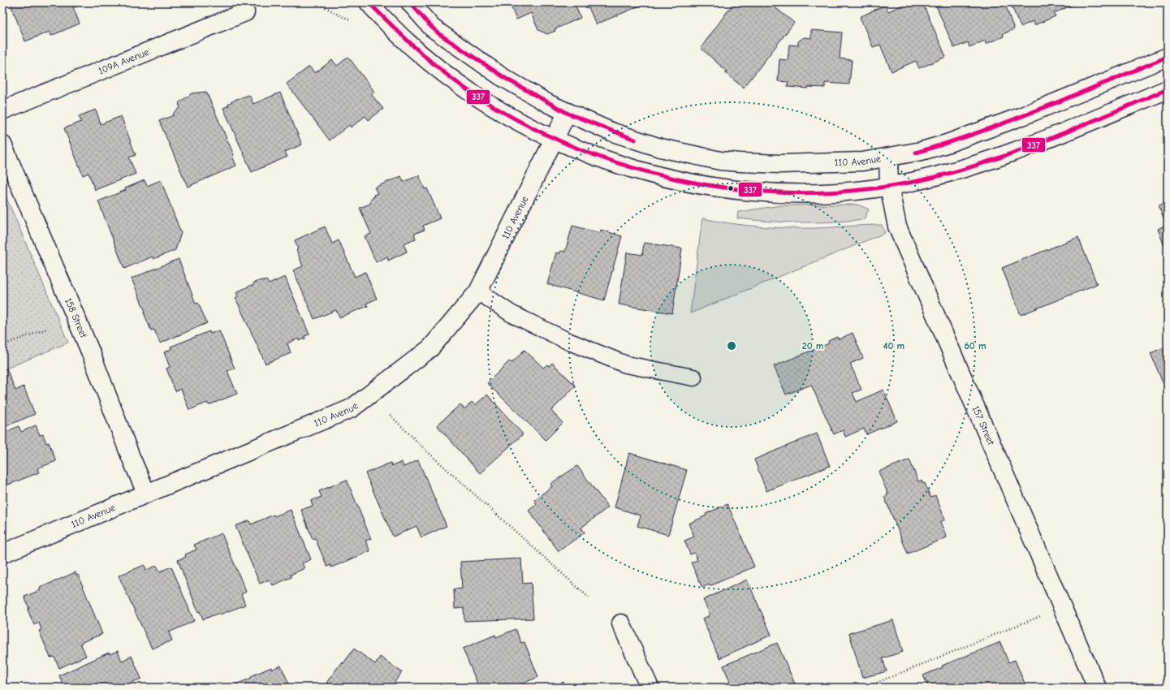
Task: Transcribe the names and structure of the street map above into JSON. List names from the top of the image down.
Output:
{
  "streets": {
    "street": [
      "109A Avenue",
      "110 Avenue",
      "158 Street",
      "157 Street"
    ]
  },
  "crossings": [
    ["110 Avenue", "158 Street"],
    ["110 Avenue", "157 Street"]
  ],
  "lines": ["transit line 337"],
  "rings": ["20 m", "40 m", "60 m"]
}
